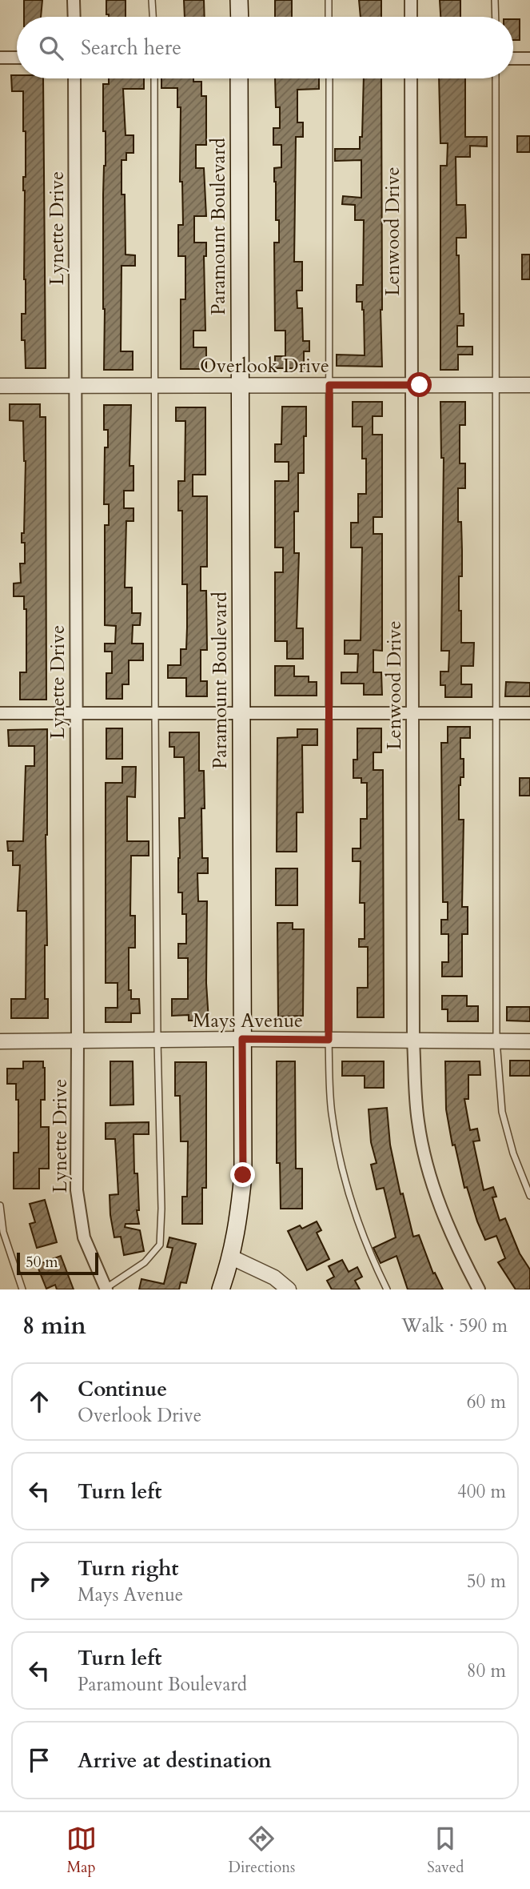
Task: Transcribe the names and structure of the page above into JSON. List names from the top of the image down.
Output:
{
  "streets": {
    "main road": ["Paramount Boulevard"],
    "street": [
      "Lynette Drive",
      "Lenwood Drive",
      "Overlook Drive",
      "Mays Avenue"
    ]
  },
  "crossings": [
    ["Paramount Boulevard", "Overlook Drive"],
    ["Paramount Boulevard", "Mays Avenue"],
    ["Lynette Drive", "Overlook Drive"],
    ["Lynette Drive", "Mays Avenue"],
    ["Lenwood Drive", "Overlook Drive"],
    ["Lenwood Drive", "Mays Avenue"]
  ],
  "scale_bar": "50 m",
  "page": {
    "search": "Search here",
    "scale": "50 m",
    "heading": ["8 min", "Walk · 590 m"],
    "list": [
      ["Continue", "Overlook Drive", "60 m"],
      ["Turn left", "400 m"],
      ["Turn right", "Mays Avenue", "50 m"],
      ["Turn left", "Paramount Boulevard", "80 m"],
      "Arrive at destination"
    ],
    "nav": ["Map", "Directions", "Saved"]
  }
}
